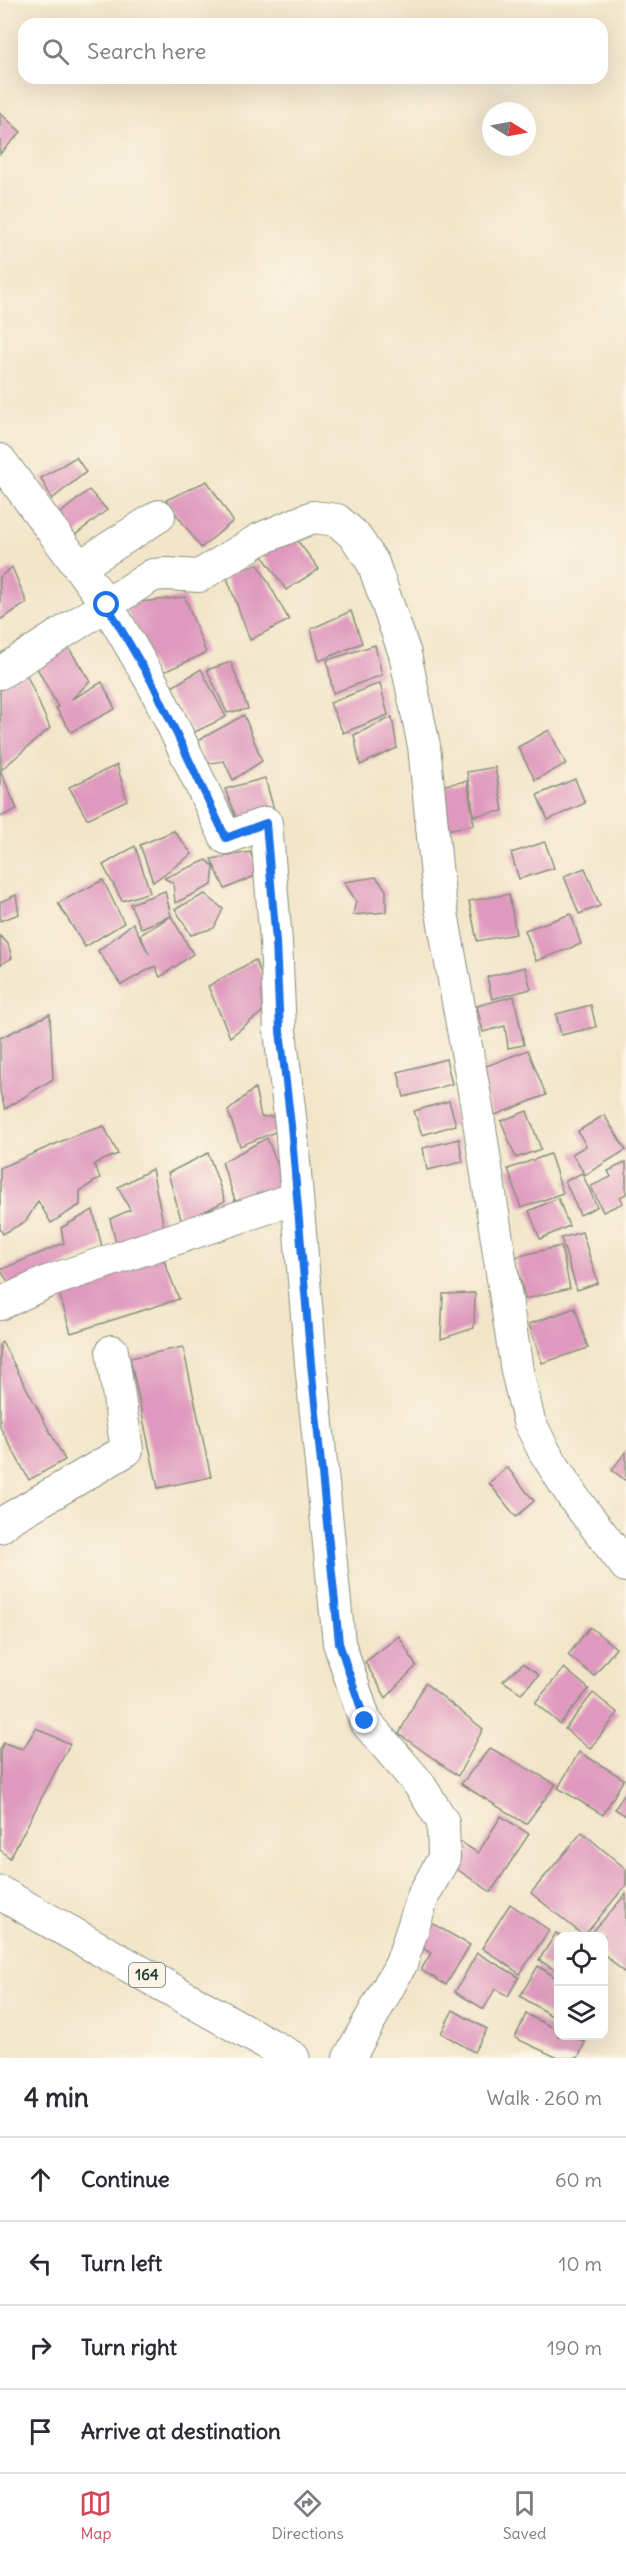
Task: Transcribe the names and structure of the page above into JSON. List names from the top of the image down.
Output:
{
  "streets": {
    "main road": ["164"]
  },
  "north": "right",
  "page": {
    "search": "Search here",
    "heading": ["4 min", "Walk · 260 m"],
    "list": [
      ["Continue", "60 m"],
      ["Turn left", "10 m"],
      ["Turn right", "190 m"],
      "Arrive at destination"
    ],
    "nav": ["Map", "Directions", "Saved"]
  }
}
